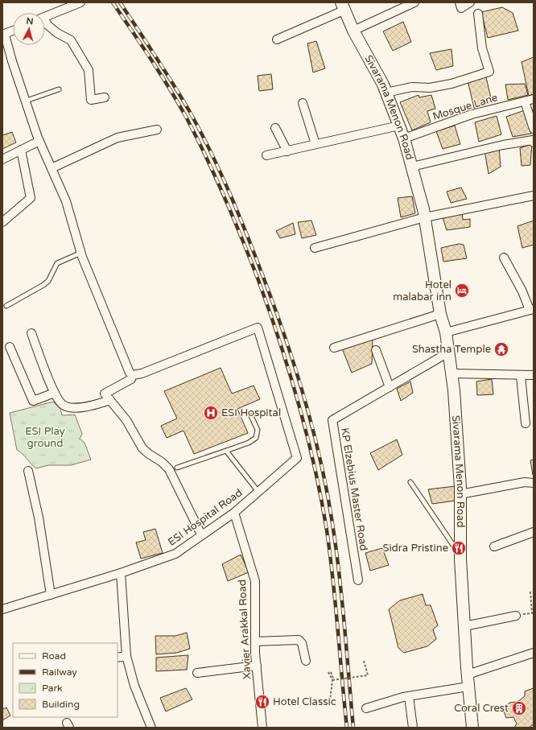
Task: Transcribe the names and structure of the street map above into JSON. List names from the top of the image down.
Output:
{
  "streets": {
    "street": [
      "Mosque Lane",
      "Sivarama Menon Road",
      "KP Elzebius Master Road",
      "ESI Hospital Road",
      "Xavier Arakkal Road"
    ]
  },
  "crossings": [
    ["Mosque Lane", "Sivarama Menon Road"],
    ["Sivarama Menon Road", "KP Elzebius Master Road"],
    ["ESI Hospital Road", "Xavier Arakkal Road"]
  ],
  "parks": ["ESI Play ground"],
  "places": {
    "hotel": ["Hotel malabar inn"],
    "temple": ["Shastha Temple"],
    "hospital": ["ESI Hospital"],
    "restaurant": ["Sidra Pristine", "Hotel Classic"],
    "building": ["Coral Crest"]
  },
  "legend": [
    "Road",
    "Railway",
    "Park",
    "Building"
  ],
  "north": "top"
}
